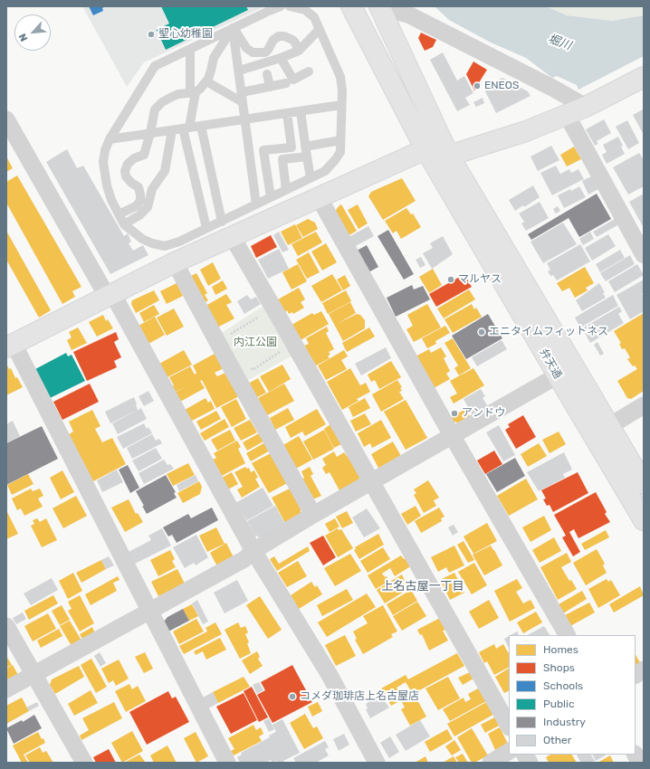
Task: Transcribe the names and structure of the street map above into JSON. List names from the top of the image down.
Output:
{
  "streets": {
    "street": ["弁天通"]
  },
  "districts": ["上名古屋一丁目"],
  "water": ["堀川"],
  "parks": ["内江公園"],
  "places": [
    "聖心幼稚園",
    "ENEOS",
    "マルヤス",
    "エニタイムフィットネス",
    "アンドウ",
    "コメダ珈琲店上名古屋店"
  ],
  "legend": [
    "Homes",
    "Shops",
    "Schools",
    "Public",
    "Industry",
    "Other"
  ],
  "north": "bottom left"
}
